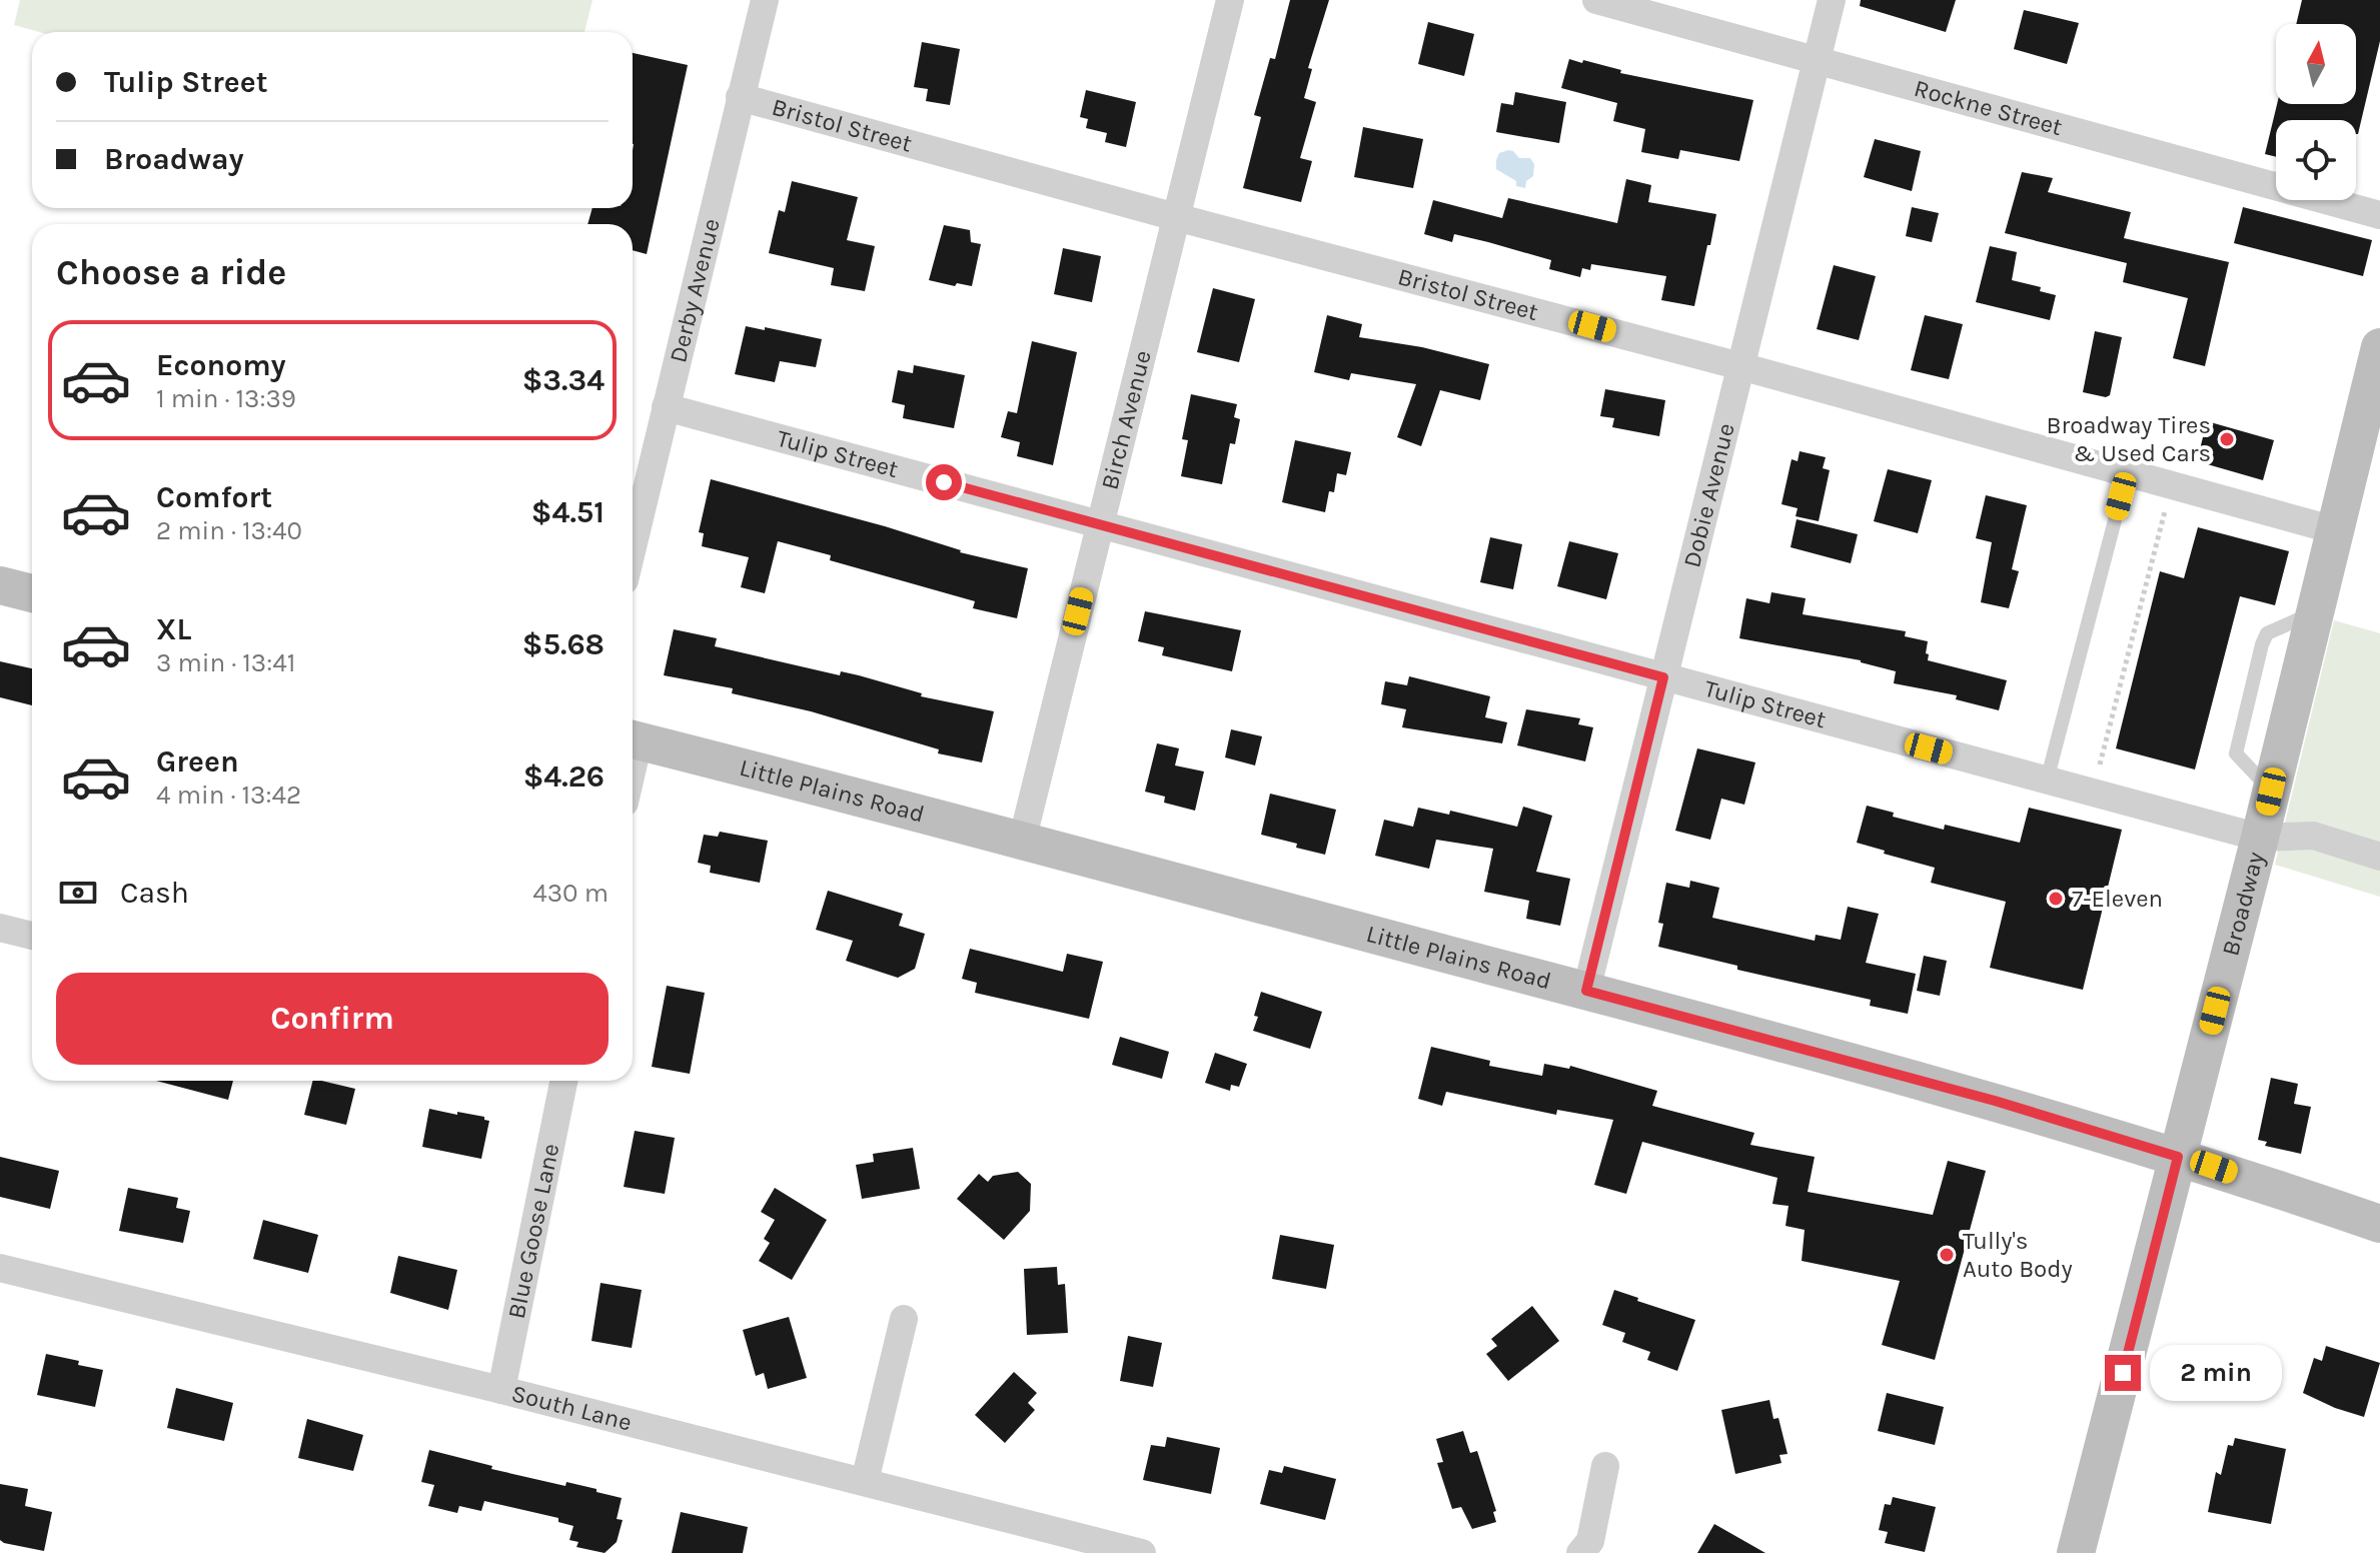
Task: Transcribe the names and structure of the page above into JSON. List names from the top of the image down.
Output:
{
  "streets": {
    "street": [
      "Rockne Street",
      "Bristol Street",
      "Derby Avenue",
      "Birch Avenue",
      "Tulip Street",
      "Dobie Avenue",
      "Little Plains Road",
      "Broadway",
      "Blue Goose Lane",
      "South Lane"
    ]
  },
  "crossings": [
    ["Rockne Street", "Dobie Avenue"],
    ["Bristol Street", "Derby Avenue"],
    ["Bristol Street", "Birch Avenue"],
    ["Bristol Street", "Dobie Avenue"],
    ["Bristol Street", "Broadway"],
    ["Derby Avenue", "Tulip Street"],
    ["Birch Avenue", "Tulip Street"],
    ["Birch Avenue", "Little Plains Road"],
    ["Tulip Street", "Dobie Avenue"],
    ["Tulip Street", "Broadway"],
    ["Dobie Avenue", "Little Plains Road"],
    ["Little Plains Road", "Broadway"],
    ["Blue Goose Lane", "South Lane"]
  ],
  "places": ["Broadway Tires & Used Cars", "7-Eleven", "Tully's Auto Body"],
  "north": "top",
  "page": {
    "banner": ["Tulip Street", "Broadway"],
    "heading": "Choose a ride",
    "list": [
      {
        "name": "Economy",
        "note": "1 min · 13:39",
        "value": "$3.34"
      },
      {
        "name": "Comfort",
        "note": "2 min · 13:40",
        "value": "$4.51"
      },
      {
        "name": "XL",
        "note": "3 min · 13:41",
        "value": "$5.68"
      },
      {
        "name": "Green",
        "note": "4 min · 13:42",
        "value": "$4.26"
      }
    ],
    "pay": ["Cash", "430 m"],
    "buttons": "Confirm",
    "bubble": "2 min"
  }
}
